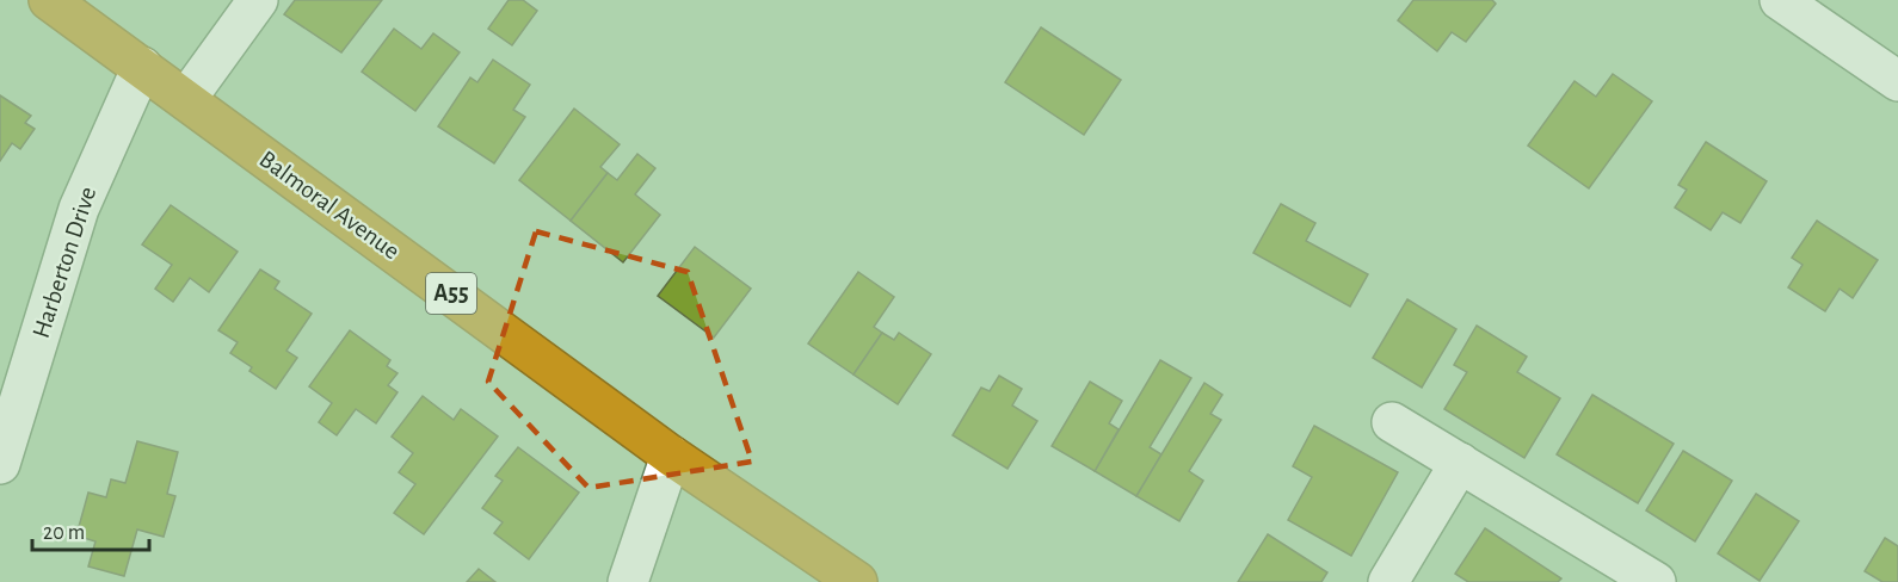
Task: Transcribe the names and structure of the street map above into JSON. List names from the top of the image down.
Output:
{
  "streets": {
    "highway": ["Balmoral Avenue", "A55"],
    "street": ["Harberton Drive"]
  },
  "crossings": [
    ["Balmoral Avenue", "Harberton Drive"]
  ],
  "scale_bar": "20 m"
}
